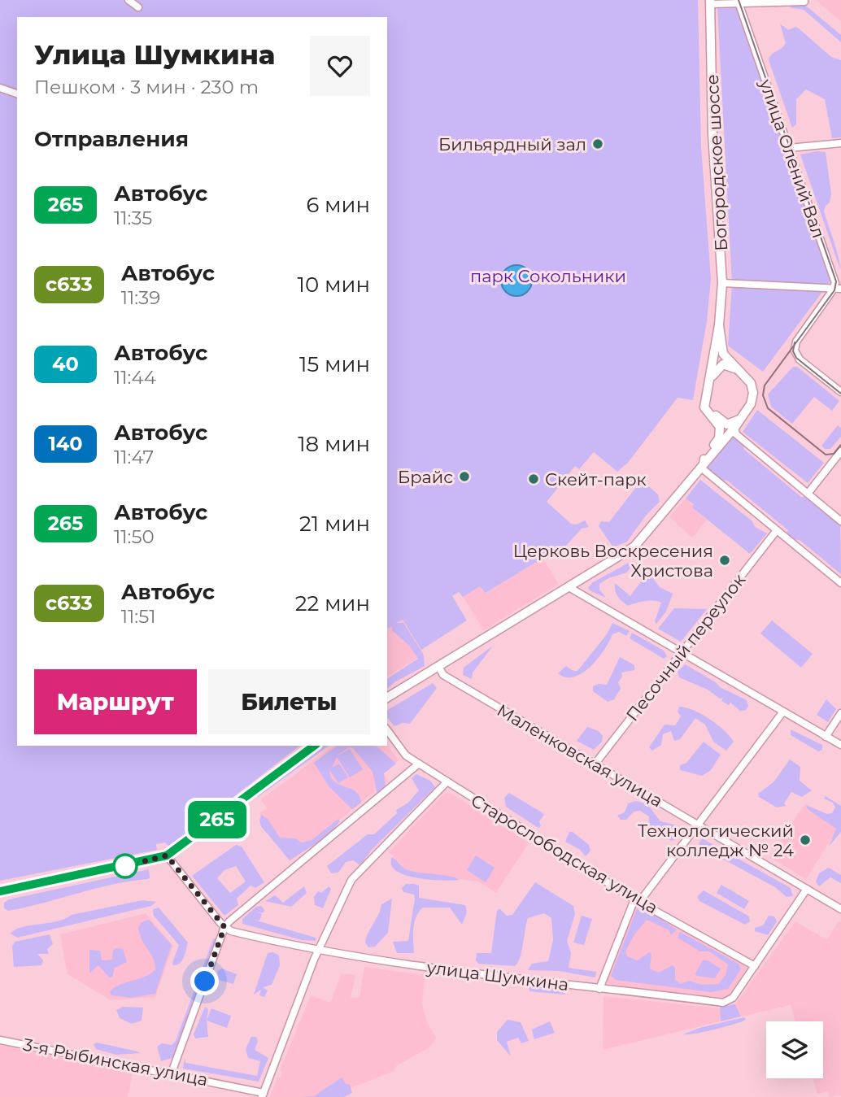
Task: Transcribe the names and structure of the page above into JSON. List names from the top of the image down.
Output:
{
  "streets": {
    "main road": ["Богородское шоссе"],
    "street": [
      "улица Олений Вал",
      "Песочный переулок",
      "Маленковская улица",
      "Старослободская улица",
      "улица Шумкина",
      "3-я Рыбинская улица"
    ]
  },
  "crossings": [
    ["Песочный переулок", "Маленковская улица"],
    ["Маленковская улица", "улица Шумкина"],
    ["Старослободская улица", "улица Шумкина"]
  ],
  "parks": ["парк Сокольники"],
  "places": [
    "Бильярдный зал",
    "Брайс",
    "Скейт-парк",
    "Церковь Воскресения Христова",
    "Технологический колледж № 24"
  ],
  "lines": ["bus line 265"],
  "page": {
    "on_map": "265",
    "heading": [
      ["Улица Шумкина", "Пешком · 3 мин · 230 m"],
      "Отправления"
    ],
    "list": [
      {
        "mark": "265",
        "name": "Автобус",
        "note": "11:35",
        "value": "6 мин"
      },
      {
        "mark": "с633",
        "name": "Автобус",
        "note": "11:39",
        "value": "10 мин"
      },
      {
        "mark": "40",
        "name": "Автобус",
        "note": "11:44",
        "value": "15 мин"
      },
      {
        "mark": "140",
        "name": "Автобус",
        "note": "11:47",
        "value": "18 мин"
      },
      {
        "mark": "265",
        "name": "Автобус",
        "note": "11:50",
        "value": "21 мин"
      },
      {
        "mark": "с633",
        "name": "Автобус",
        "note": "11:51",
        "value": "22 мин"
      }
    ],
    "buttons": ["Маршрут", "Билеты"]
  }
}
